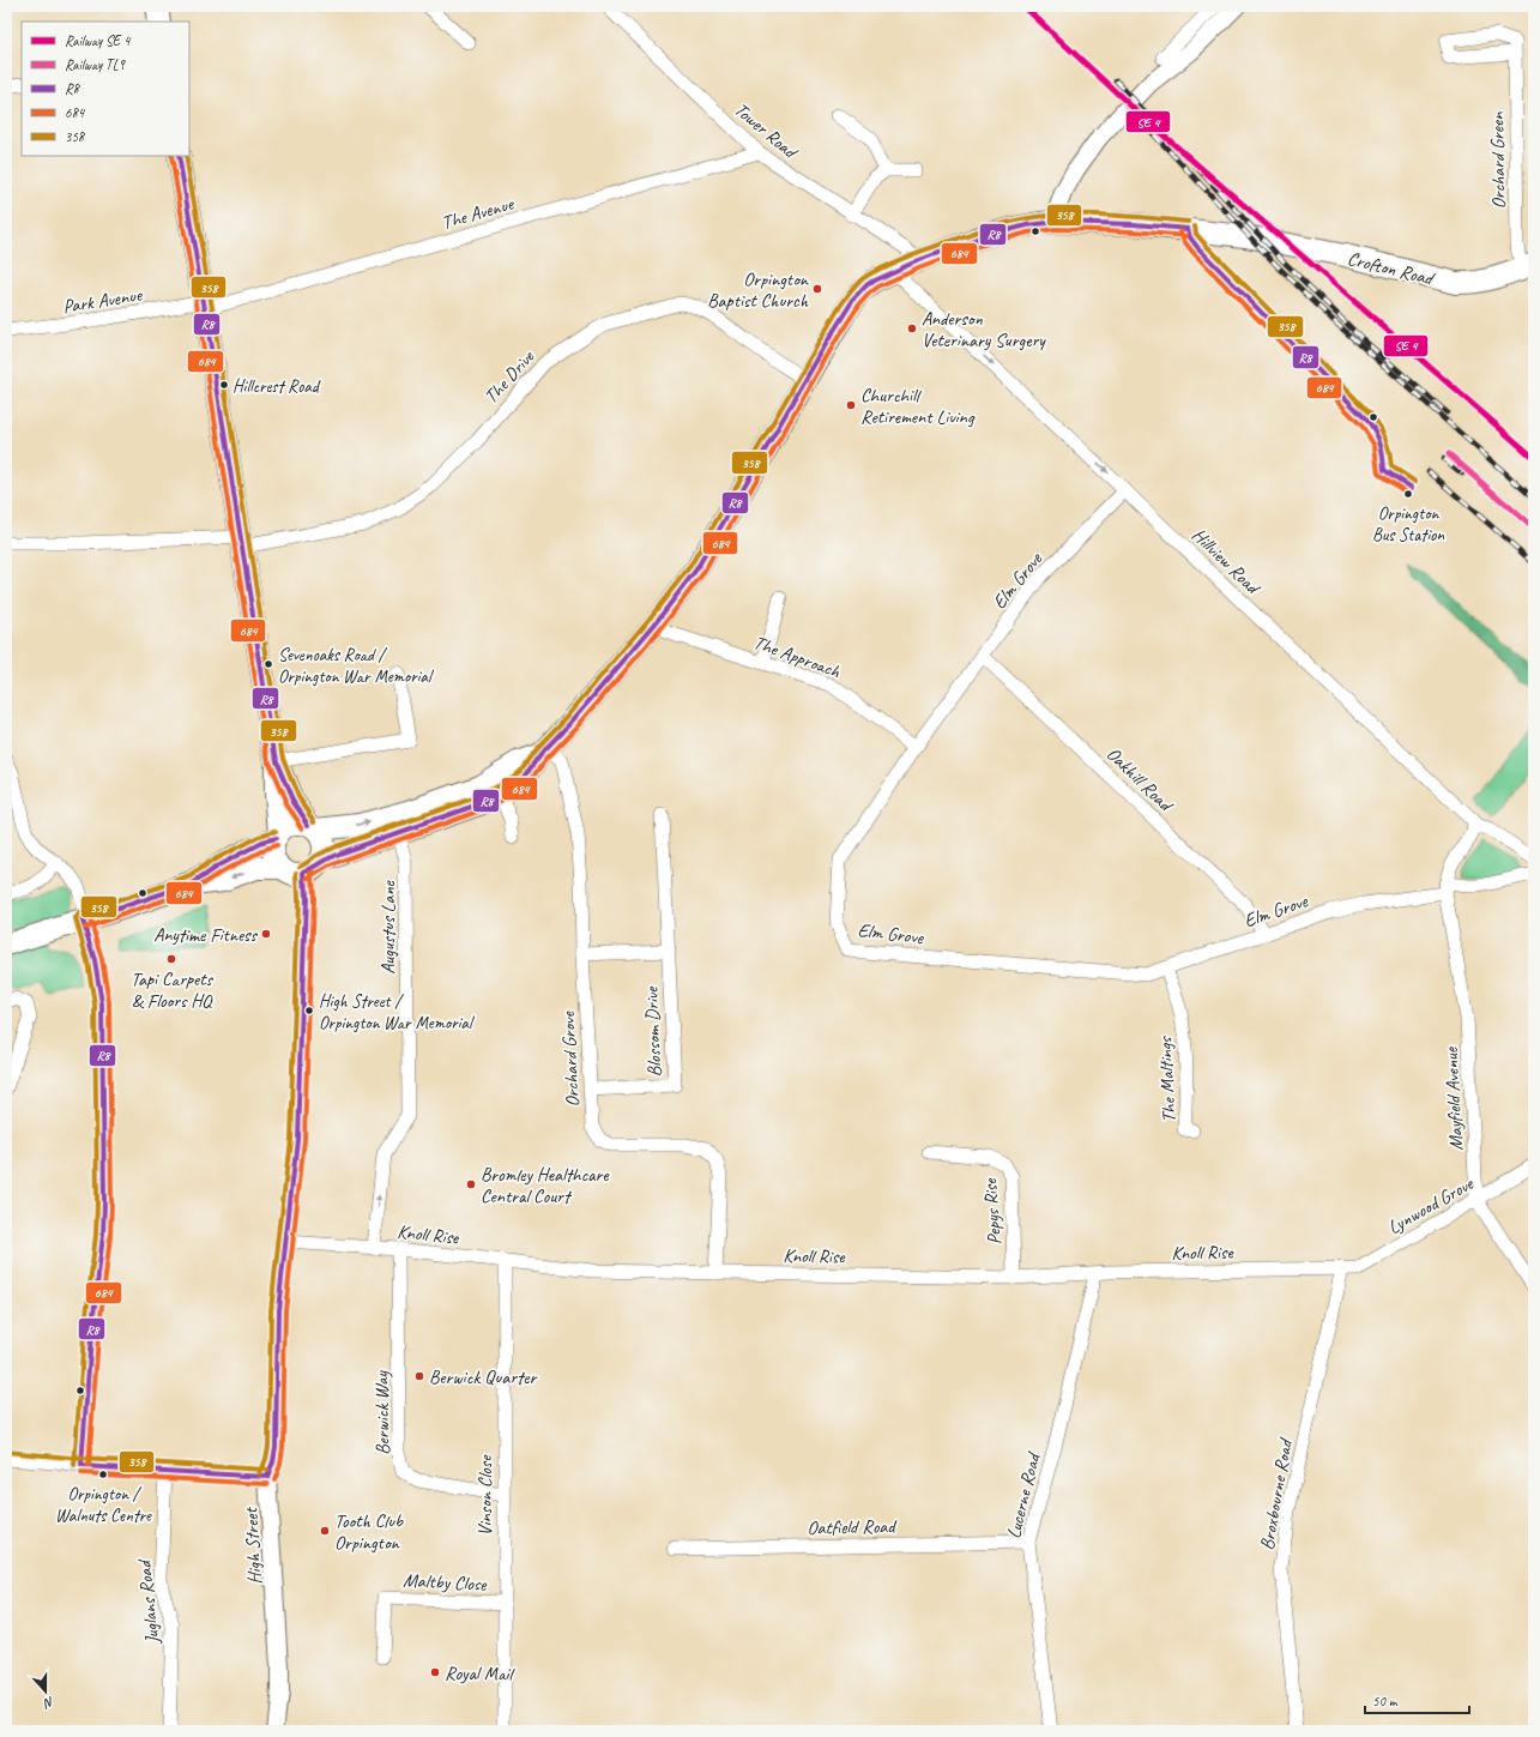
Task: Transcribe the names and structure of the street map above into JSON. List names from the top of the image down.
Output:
{
  "streets": {
    "main road": ["Crofton Road"],
    "street": [
      "Tower Road",
      "Orchard Green",
      "The Avenue",
      "Park Avenue",
      "The Drive",
      "Hillview Road",
      "Elm Grove",
      "The Approach",
      "Oakhill Road",
      "Augustus Lane",
      "Blossom Drive",
      "Orchard Grove",
      "The Maltings",
      "Mayfield Avenue",
      "Lynwood Grove",
      "Pepys Rise",
      "Knoll Rise",
      "Berwick Way",
      "Broxbourne Road",
      "Vinson Close",
      "Lucerne Road",
      "Oatfield Road",
      "High Street",
      "Maltby Close",
      "Juglans Road"
    ]
  },
  "crossings": [
    ["Tower Road", "The Avenue"],
    ["Tower Road", "Crofton Road"],
    ["Orchard Green", "Crofton Road"],
    ["The Avenue", "Park Avenue"],
    ["Crofton Road", "The Drive"],
    ["Crofton Road", "Hillview Road"],
    ["Crofton Road", "The Approach"],
    ["Crofton Road", "Orchard Grove"],
    ["Hillview Road", "Elm Grove"],
    ["Elm Grove", "The Approach"],
    ["Elm Grove", "Oakhill Road"],
    ["Elm Grove", "The Maltings"],
    ["Elm Grove", "Mayfield Avenue"],
    ["Augustus Lane", "Knoll Rise"],
    ["Blossom Drive", "Orchard Grove"],
    ["Orchard Grove", "Knoll Rise"],
    ["Mayfield Avenue", "Lynwood Grove"],
    ["Lynwood Grove", "Knoll Rise"],
    ["Lynwood Grove", "Broxbourne Road"],
    ["Pepys Rise", "Knoll Rise"],
    ["Knoll Rise", "Berwick Way"],
    ["Knoll Rise", "Broxbourne Road"],
    ["Knoll Rise", "Vinson Close"],
    ["Knoll Rise", "Lucerne Road"],
    ["Knoll Rise", "High Street"],
    ["Berwick Way", "Vinson Close"],
    ["Vinson Close", "Maltby Close"],
    ["Lucerne Road", "Oatfield Road"]
  ],
  "one_way": ["Hillview Road", "Augustus Lane"],
  "places": [
    "Orpington Baptist Church",
    "Anderson Veterinary Surgery",
    "Hillcrest Road",
    "Churchill Retirement Living",
    "Orpington Bus Station",
    "Sevenoaks Road / Orpington War Memorial",
    "Anytime Fitness",
    "Tapi Carpets & Floors HQ",
    "High Street / Orpington War Memorial",
    "Bromley Healthcare Central Court",
    "Berwick Quarter",
    "Orpington / Walnuts Centre",
    "Tooth Club Orpington",
    "Royal Mail"
  ],
  "lines": [
    "transit line R8",
    "transit line 684",
    "transit line 358",
    "rail line TL9"
  ],
  "legend": [
    "Railway SE 4",
    "Railway TL9",
    "R8",
    "684",
    "358"
  ],
  "scale_bar": "50 m",
  "north": "bottom"
}
